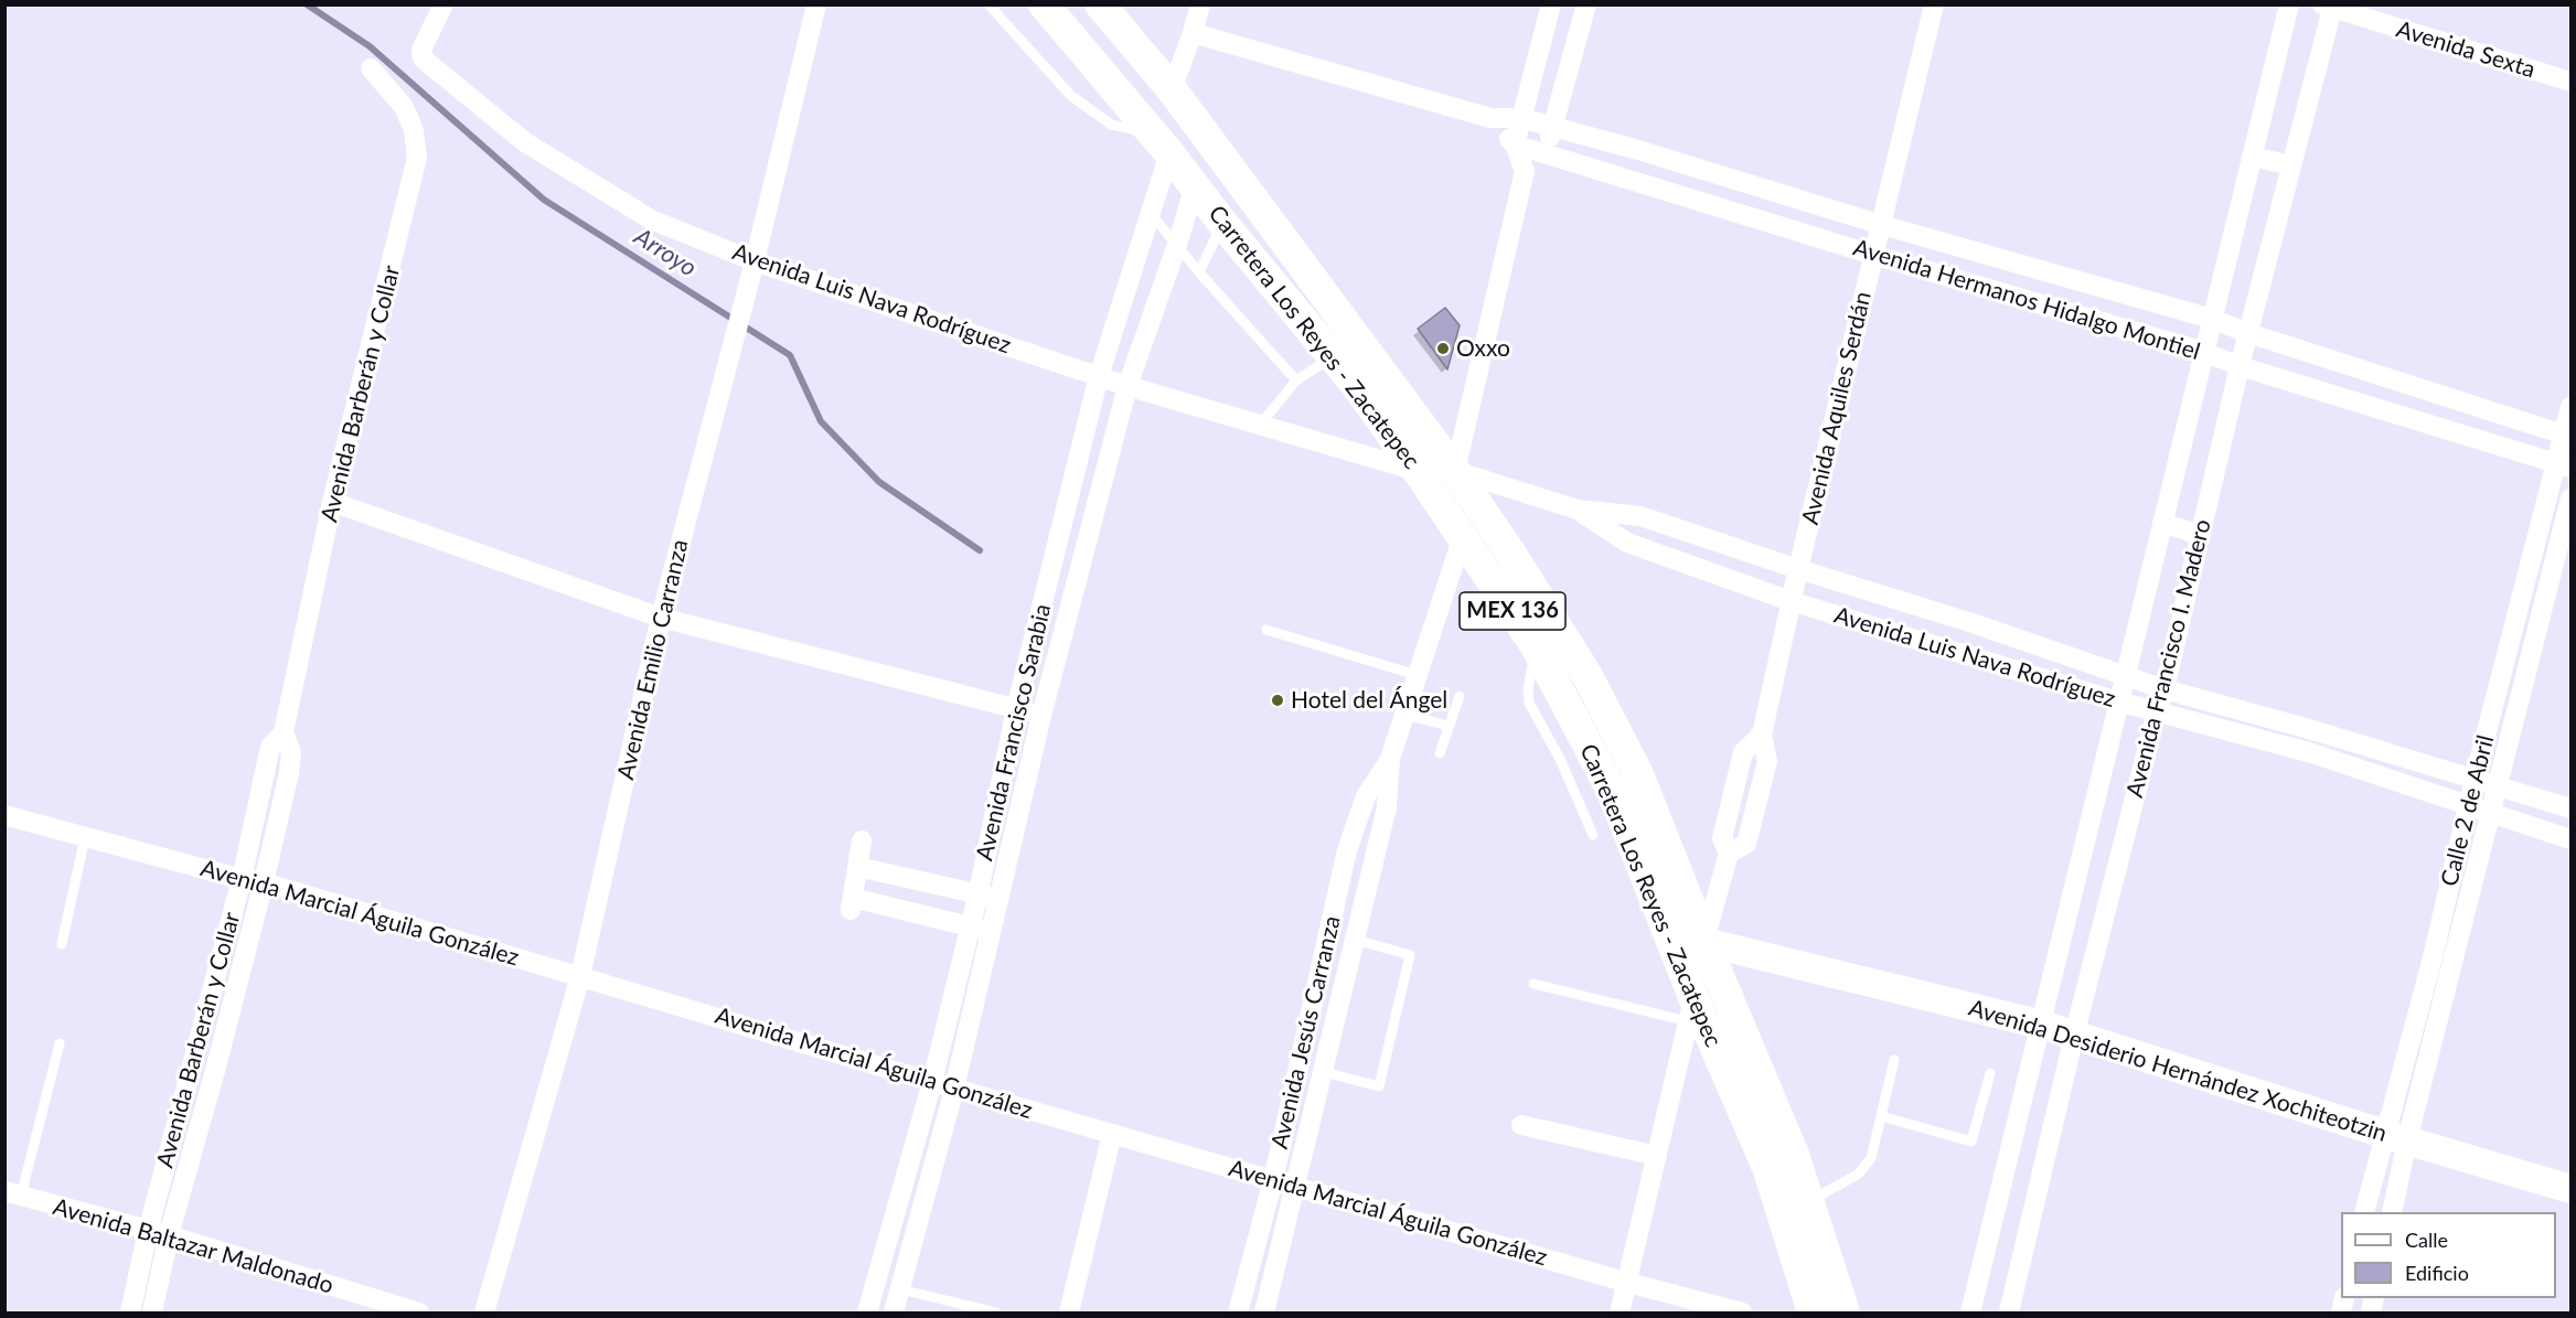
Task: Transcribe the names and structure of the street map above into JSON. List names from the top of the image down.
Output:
{
  "streets": {
    "main road": ["Carretera Los Reyes - Zacatepec", "MEX 136", "Avenida Desiderio Hernández Xochiteotzin"],
    "street": [
      "Avenida Sexta",
      "Avenida Luis Nava Rodríguez",
      "Avenida Hermanos Hidalgo Montiel",
      "Avenida Barberán y Collar",
      "Avenida Aquiles Serdán",
      "Avenida Francisco I. Madero",
      "Avenida Emilio Carranza",
      "Avenida Francisco Sarabia",
      "Calle 2 de Abril",
      "Avenida Marcial Águila González",
      "Avenida Jesús Carranza",
      "Avenida Baltazar Maldonado"
    ]
  },
  "crossings": [
    ["Avenida Sexta", "Avenida Francisco I. Madero"],
    ["Avenida Luis Nava Rodríguez", "Carretera Los Reyes - Zacatepec"],
    ["Avenida Luis Nava Rodríguez", "Avenida Aquiles Serdán"],
    ["Avenida Luis Nava Rodríguez", "Avenida Francisco I. Madero"],
    ["Avenida Luis Nava Rodríguez", "Avenida Emilio Carranza"],
    ["Avenida Luis Nava Rodríguez", "Avenida Francisco Sarabia"],
    ["Avenida Luis Nava Rodríguez", "Calle 2 de Abril"],
    ["Avenida Hermanos Hidalgo Montiel", "Avenida Aquiles Serdán"],
    ["Avenida Hermanos Hidalgo Montiel", "Avenida Francisco I. Madero"],
    ["Avenida Hermanos Hidalgo Montiel", "Calle 2 de Abril"],
    ["Carretera Los Reyes - Zacatepec", "Avenida Aquiles Serdán"],
    ["Carretera Los Reyes - Zacatepec", "Avenida Francisco Sarabia"],
    ["Carretera Los Reyes - Zacatepec", "Avenida Jesús Carranza"],
    ["Carretera Los Reyes - Zacatepec", "Avenida Desiderio Hernández Xochiteotzin"],
    ["Avenida Barberán y Collar", "Avenida Marcial Águila González"],
    ["Avenida Barberán y Collar", "Avenida Baltazar Maldonado"],
    ["Avenida Aquiles Serdán", "Avenida Marcial Águila González"],
    ["Avenida Aquiles Serdán", "Avenida Desiderio Hernández Xochiteotzin"],
    ["Avenida Francisco I. Madero", "Avenida Desiderio Hernández Xochiteotzin"],
    ["Avenida Emilio Carranza", "Avenida Marcial Águila González"],
    ["Avenida Francisco Sarabia", "Avenida Marcial Águila González"],
    ["Calle 2 de Abril", "Avenida Desiderio Hernández Xochiteotzin"],
    ["Avenida Marcial Águila González", "Avenida Jesús Carranza"]
  ],
  "water": ["Arroyo"],
  "places": ["Oxxo", "Hotel del Ángel"],
  "legend": ["Calle", "Edificio"]
}
